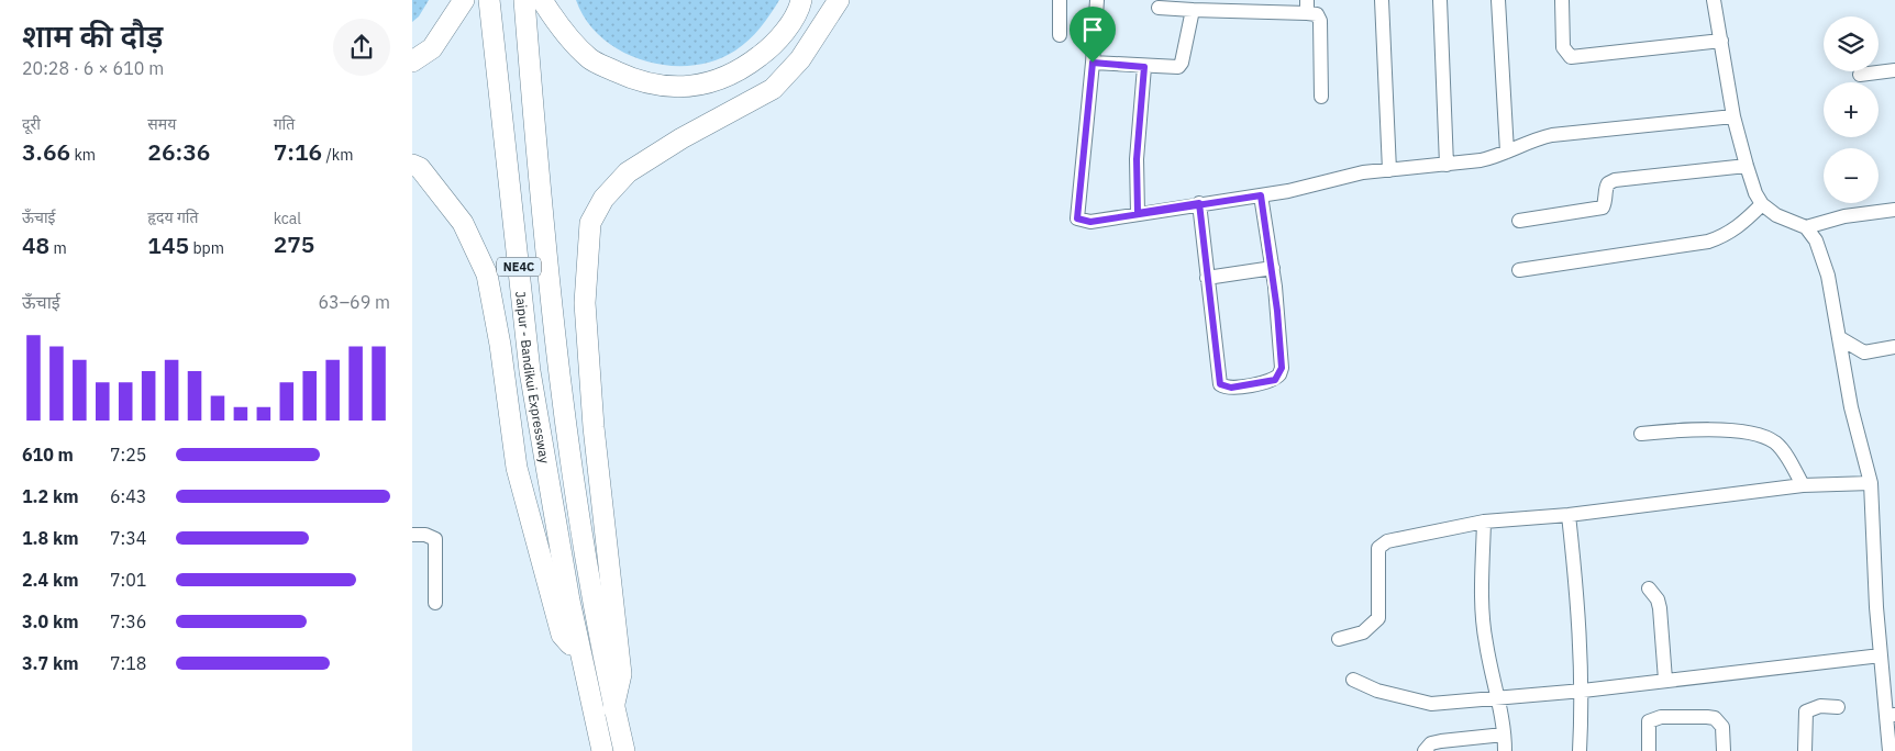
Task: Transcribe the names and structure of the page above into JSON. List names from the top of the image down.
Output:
{
  "streets": {
    "highway": ["NE4C", "Jaipur - Bandikui Expressway"]
  },
  "page": {
    "heading": ["शाम की दौड़", "20:28 · 6 × 610 m"],
    "map_buttons": ["+", "−"],
    "stats": [
      ["दूरी", "3.66 km"],
      ["समय", "26:36"],
      ["गति", "7:16 /km"],
      ["ऊँचाई", "48 m"],
      ["हृदय गति", "145 bpm"],
      ["kcal", "275"]
    ],
    "chart": ["ऊँचाई", "63–69 m"],
    "list": [
      {
        "name": "610 m",
        "note": "7:25"
      },
      {
        "name": "1.2 km",
        "note": "6:43"
      },
      {
        "name": "1.8 km",
        "note": "7:34"
      },
      {
        "name": "2.4 km",
        "note": "7:01"
      },
      {
        "name": "3.0 km",
        "note": "7:36"
      },
      {
        "name": "3.7 km",
        "note": "7:18"
      }
    ]
  }
}
